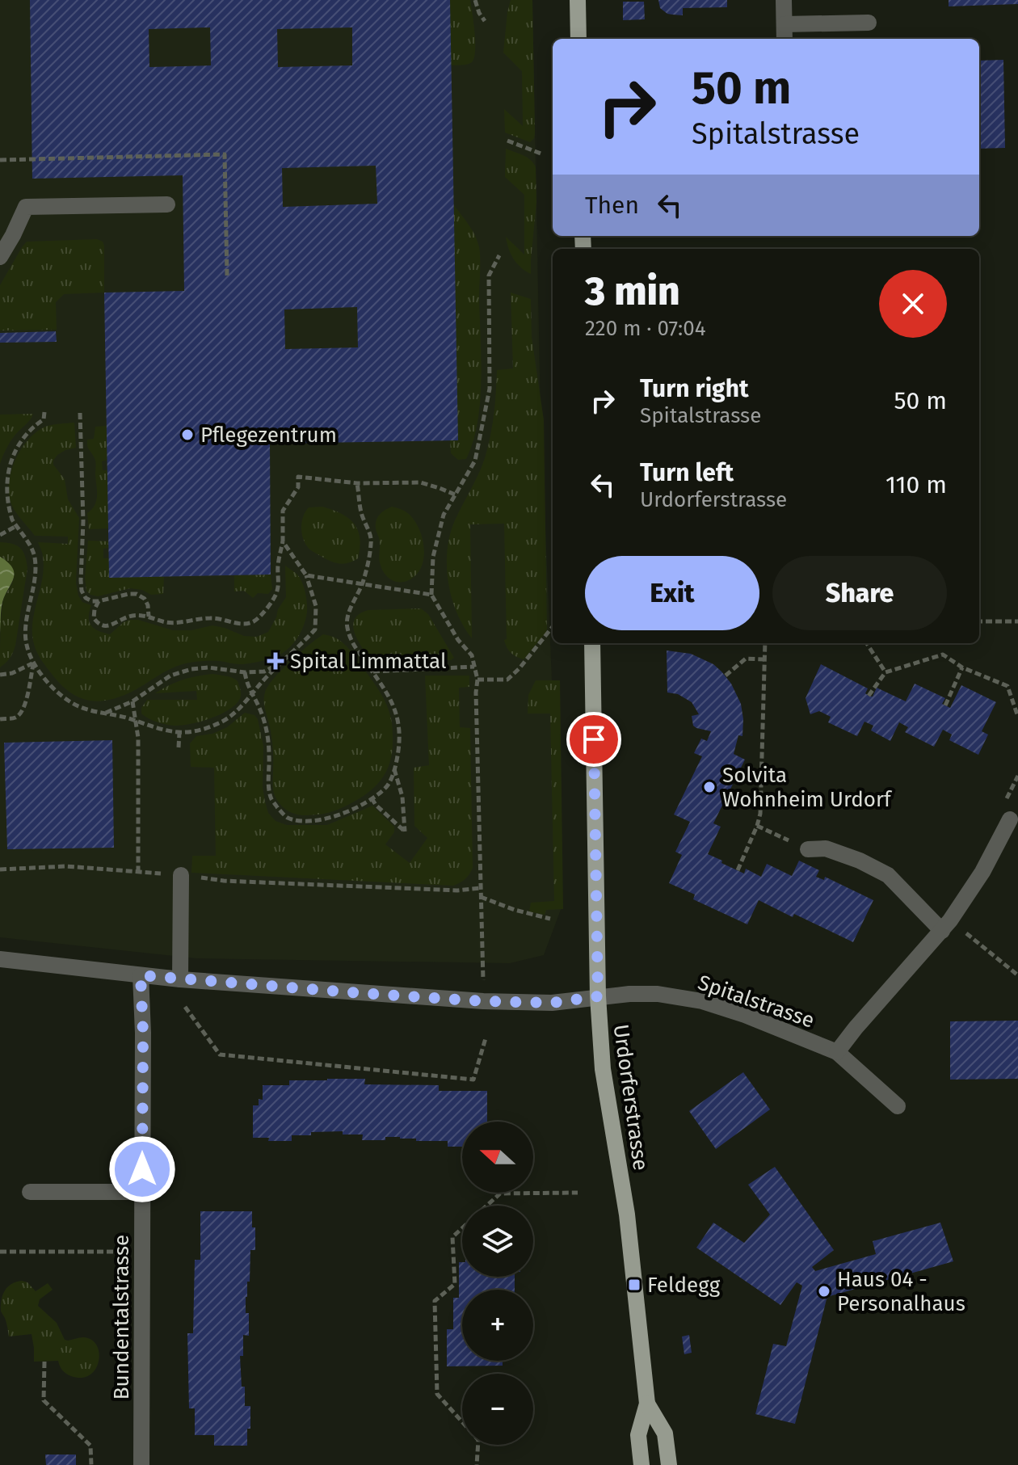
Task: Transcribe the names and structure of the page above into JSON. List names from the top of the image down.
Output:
{
  "streets": {
    "main road": ["Urdorferstrasse"],
    "street": ["Spitalstrasse", "Bundentalstrasse"]
  },
  "crossings": [
    ["Spitalstrasse", "Urdorferstrasse"],
    ["Spitalstrasse", "Bundentalstrasse"]
  ],
  "places": {
    "other": ["Pflegezentrum", "Solvita Wohnheim Urdorf", "Haus 04 - Personalhaus"],
    "health": ["Spital Limmattal"],
    "transit": ["Feldegg"]
  },
  "north": "left",
  "page": {
    "turn": ["50 m", "Spitalstrasse"],
    "then": "Then",
    "heading": ["3 min", "220 m · 07:04"],
    "list": [
      {
        "name": "Turn right",
        "note": "Spitalstrasse",
        "value": "50 m"
      },
      {
        "name": "Turn left",
        "note": "Urdorferstrasse",
        "value": "110 m"
      }
    ],
    "buttons": ["Exit", "Share"],
    "map_buttons": ["+", "−"]
  }
}
